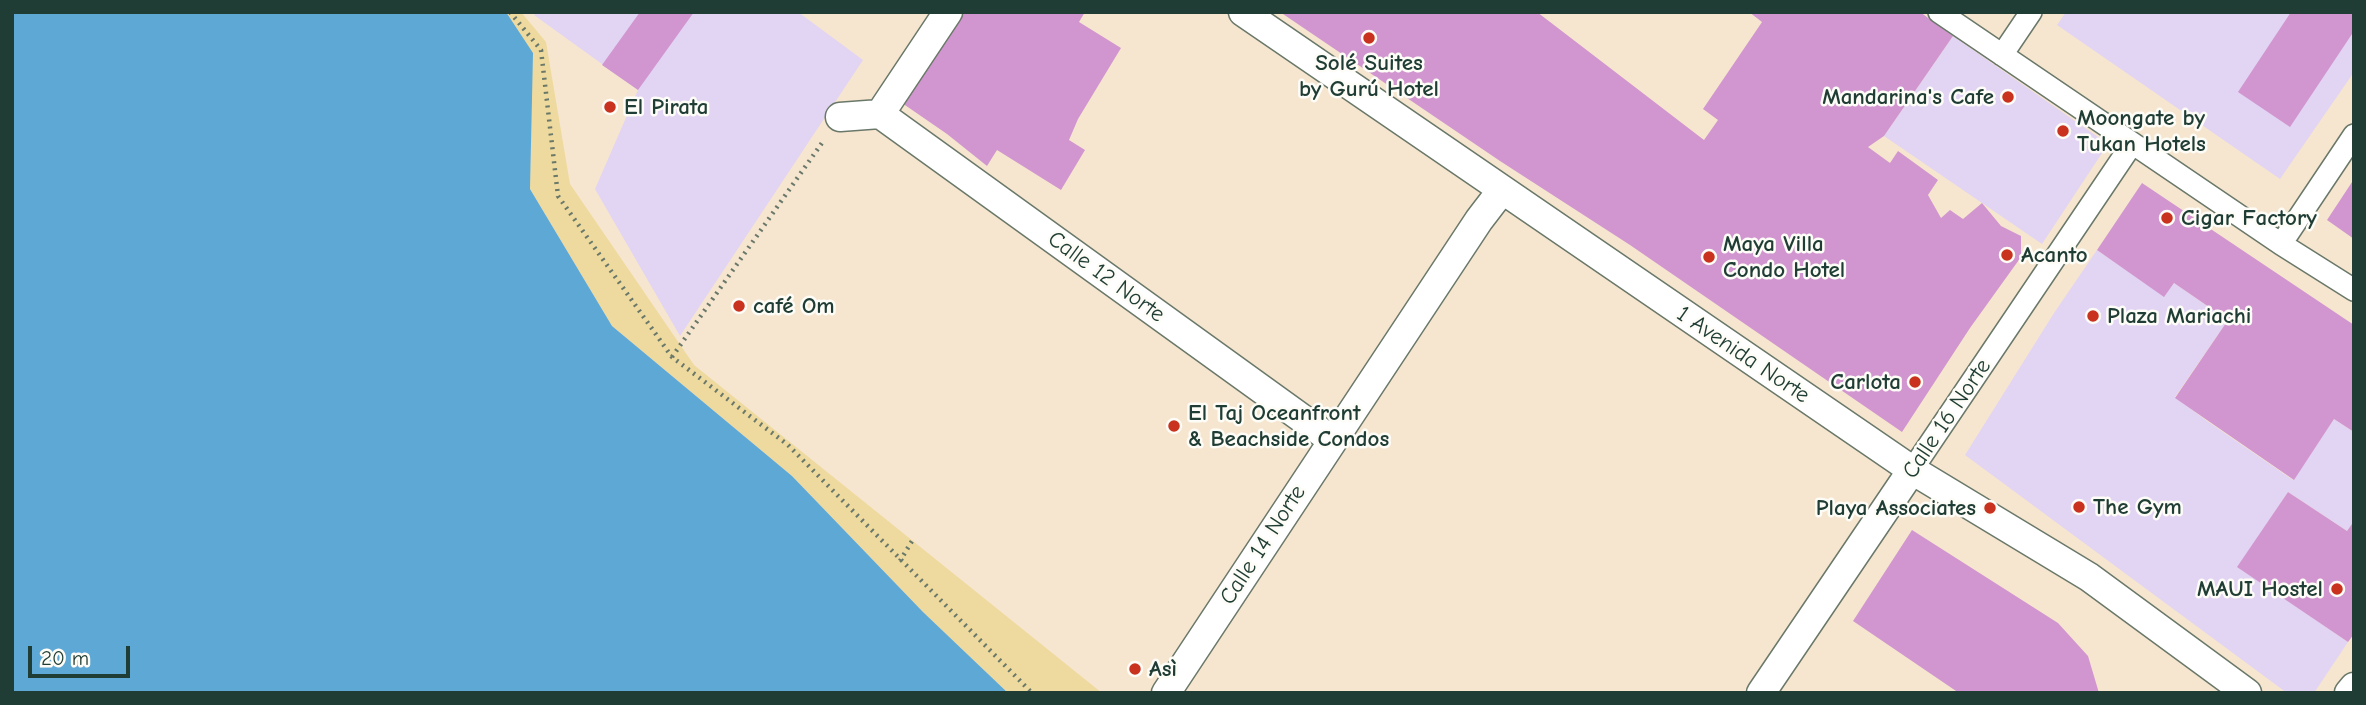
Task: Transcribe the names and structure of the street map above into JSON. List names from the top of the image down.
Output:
{
  "streets": {
    "street": [
      "Calle 12 Norte",
      "1 Avenida Norte",
      "Calle 16 Norte",
      "Calle 14 Norte"
    ]
  },
  "crossings": [
    ["Calle 12 Norte", "Calle 14 Norte"],
    ["1 Avenida Norte", "Calle 16 Norte"],
    ["1 Avenida Norte", "Calle 14 Norte"]
  ],
  "places": [
    "Solé Suites by Gurú Hotel",
    "Mandarina's Cafe",
    "El Pirata",
    "Moongate by Tukan Hotels",
    "Cigar Factory",
    "Acanto",
    "Maya Villa Condo Hotel",
    "café Om",
    "Plaza Mariachi",
    "Carlota",
    "El Taj Oceanfront & Beachside Condos",
    "The Gym",
    "Playa Associates",
    "MAUI Hostel",
    "Asì"
  ],
  "scale_bar": "20 m"
}
